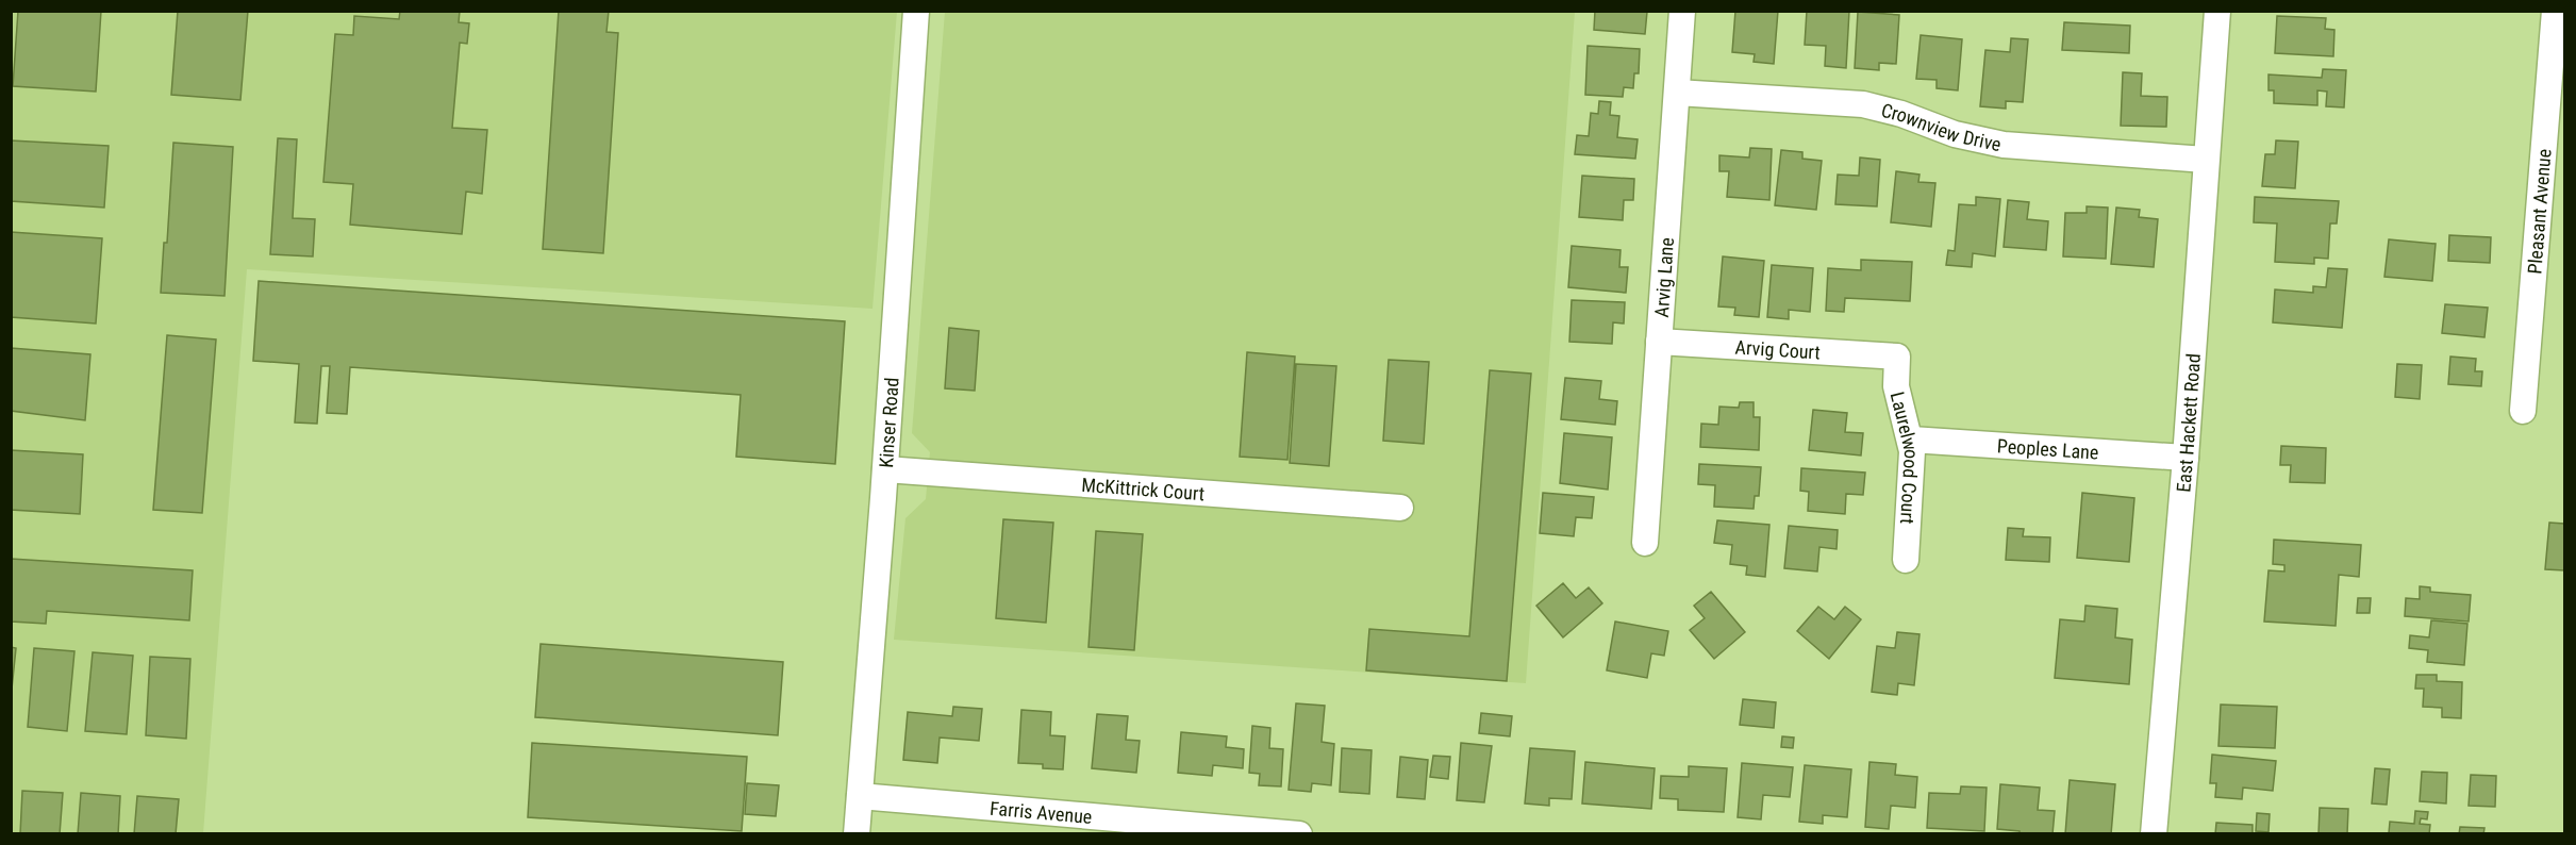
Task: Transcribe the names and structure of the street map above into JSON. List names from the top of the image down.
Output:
{
  "streets": {
    "street": [
      "Crownview Drive",
      "Pleasant Avenue",
      "Arvig Lane",
      "Arvig Court",
      "Kinser Road",
      "East Hackett Road",
      "Peoples Lane",
      "Laurelwood Court",
      "McKittrick Court",
      "Farris Avenue"
    ]
  },
  "crossings": [
    ["Crownview Drive", "Arvig Lane"],
    ["Crownview Drive", "East Hackett Road"],
    ["Arvig Lane", "Arvig Court"],
    ["Arvig Court", "Laurelwood Court"],
    ["Kinser Road", "McKittrick Court"],
    ["Kinser Road", "Farris Avenue"],
    ["East Hackett Road", "Peoples Lane"],
    ["Peoples Lane", "Laurelwood Court"]
  ]
}
